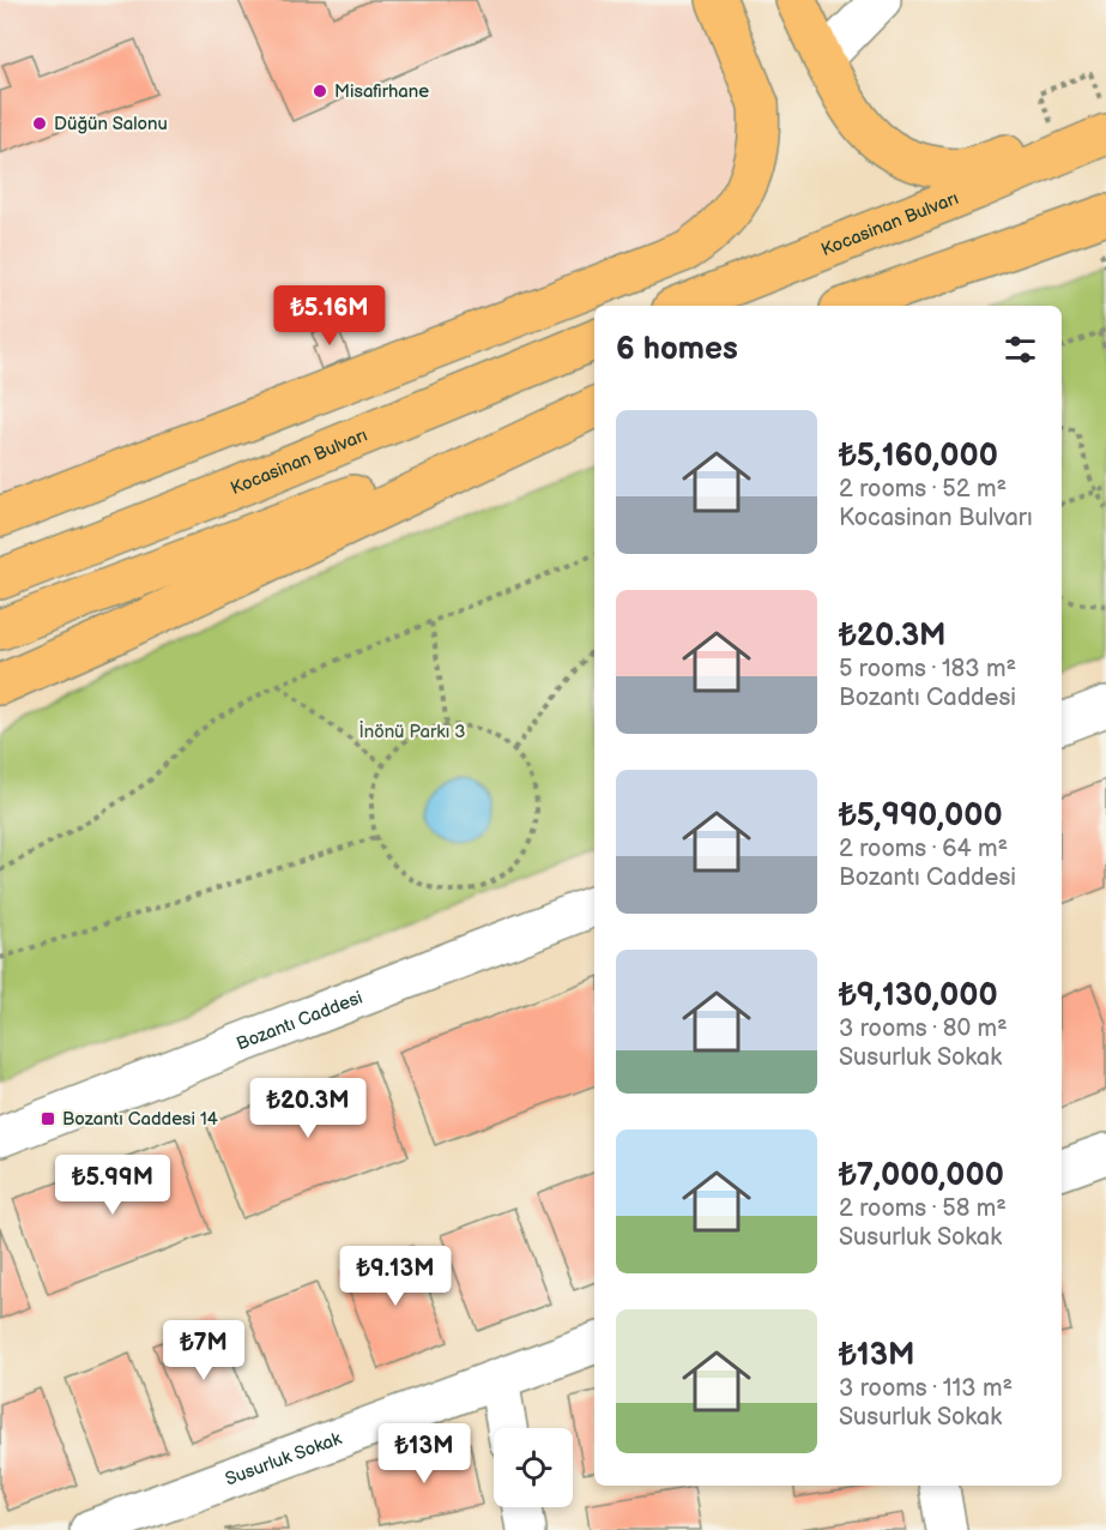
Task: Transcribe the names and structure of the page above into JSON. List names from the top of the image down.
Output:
{
  "streets": {
    "main road": ["Kocasinan Bulvarı"],
    "street": ["Bozantı Caddesi", "Susurluk Sokak"]
  },
  "parks": ["İnönü Parkı 3"],
  "places": {
    "other": ["Misafirhane", "Düğün Salonu"],
    "transit": ["Bozantı Caddesi 14"]
  },
  "page": {
    "price": [
      "₺5.16M",
      "₺20.3M",
      "₺5.99M",
      "₺9.13M",
      "₺7M",
      "₺13M"
    ],
    "heading": "6 homes",
    "list": [
      {
        "name": "₺5,160,000",
        "note": "2 rooms · 52 m² · Kocasinan Bulvarı"
      },
      {
        "name": "₺20.3M",
        "note": "5 rooms · 183 m² · Bozantı Caddesi"
      },
      {
        "name": "₺5,990,000",
        "note": "2 rooms · 64 m² · Bozantı Caddesi"
      },
      {
        "name": "₺9,130,000",
        "note": "3 rooms · 80 m² · Susurluk Sokak"
      },
      {
        "name": "₺7,000,000",
        "note": "2 rooms · 58 m² · Susurluk Sokak"
      },
      {
        "name": "₺13M",
        "note": "3 rooms · 113 m² · Susurluk Sokak"
      }
    ]
  }
}
